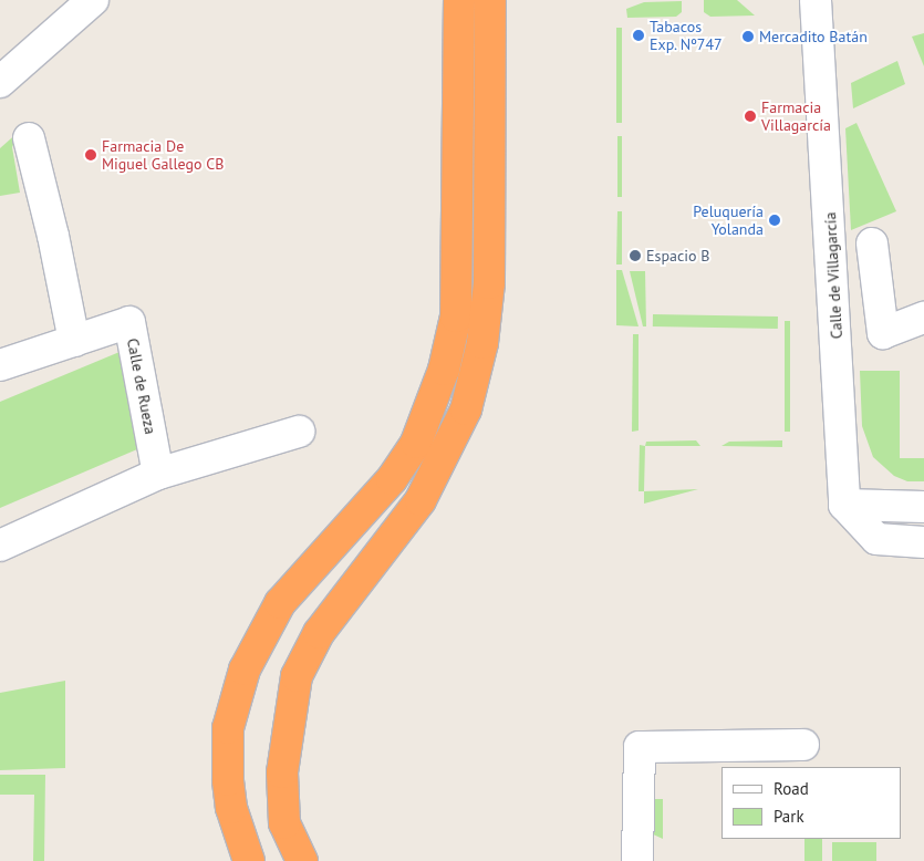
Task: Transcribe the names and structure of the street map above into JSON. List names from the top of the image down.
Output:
{
  "streets": {
    "street": ["Calle de Villagarcía", "Calle de Rueza"]
  },
  "places": [
    "Tabacos Exp. Nº747",
    "Mercadito Batán",
    "Farmacia Villagarcía",
    "Farmacia De Miguel Gallego CB",
    "Peluquería Yolanda",
    "Espacio B"
  ],
  "legend": ["Road", "Park"]
}
